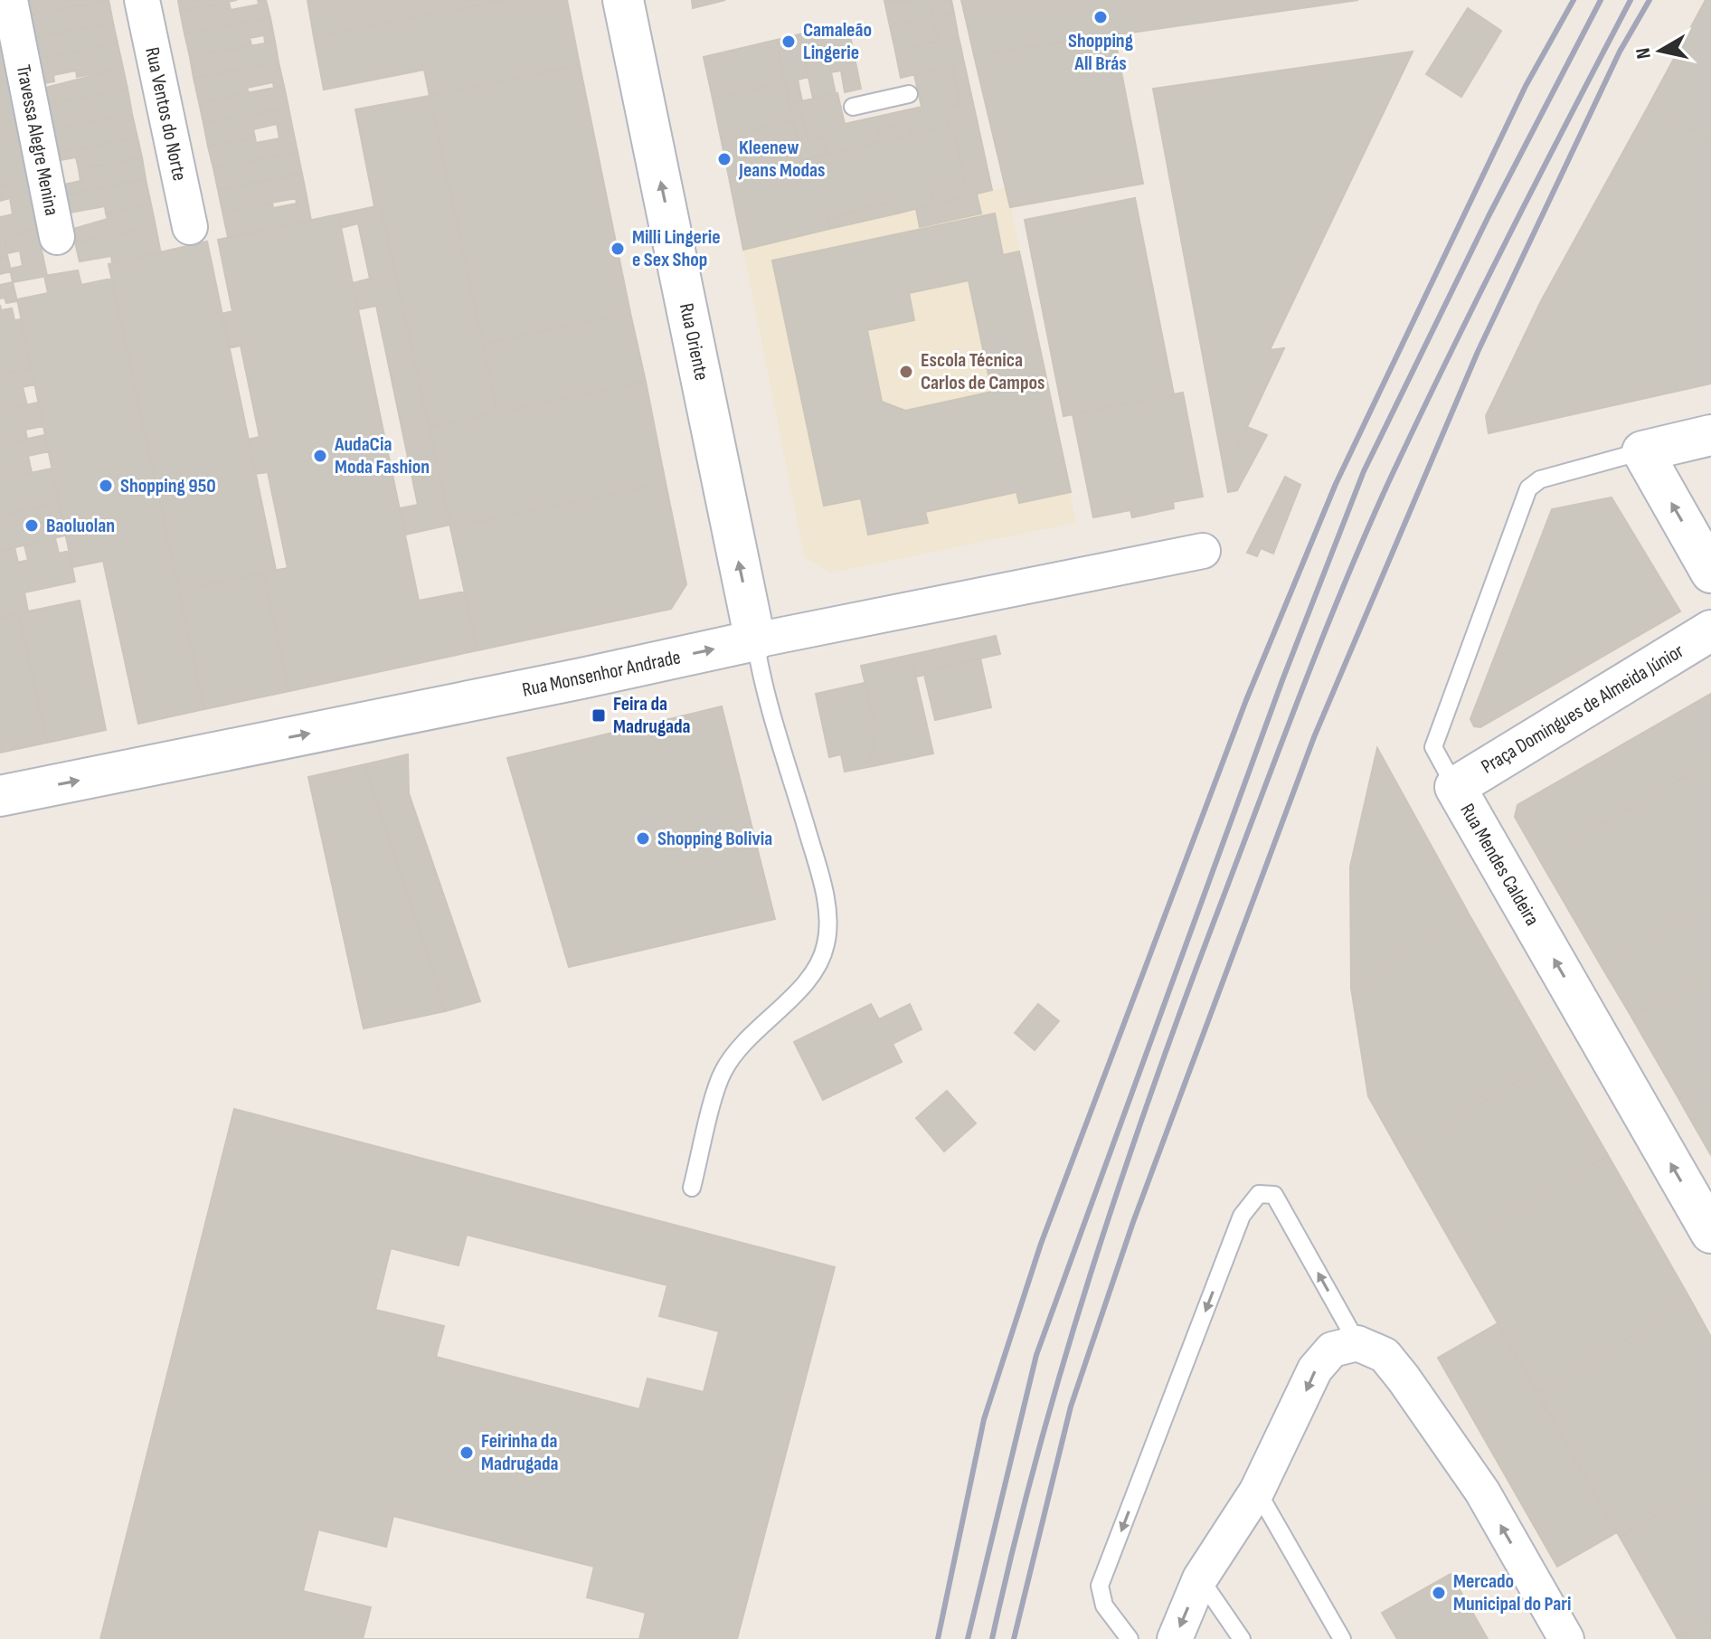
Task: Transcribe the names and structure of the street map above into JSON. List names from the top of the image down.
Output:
{
  "streets": {
    "main road": [
      "Rua Oriente",
      "Rua Monsenhor Andrade",
      "Praça Domingues de Almeida Júnior",
      "Rua Mendes Caldeira"
    ],
    "street": ["Rua Ventos do Norte", "Travessa Alegre Menina"]
  },
  "crossings": [
    ["Rua Oriente", "Rua Monsenhor Andrade"],
    ["Praça Domingues de Almeida Júnior", "Rua Mendes Caldeira"]
  ],
  "one_way": ["Rua Oriente", "Rua Monsenhor Andrade", "Rua Mendes Caldeira"],
  "places": {
    "other": [
      "Shopping All Brás",
      "Camaleão Lingerie",
      "Kleenew Jeans Modas",
      "Milli Lingerie e Sex Shop",
      "Escola Técnica Carlos de Campos",
      "AudaCia Moda Fashion",
      "Shopping 950",
      "Baoluolan",
      "Shopping Bolivia",
      "Feirinha da Madrugada",
      "Mercado Municipal do Pari"
    ],
    "transit": ["Feira da Madrugada"]
  },
  "north": "left"
}
